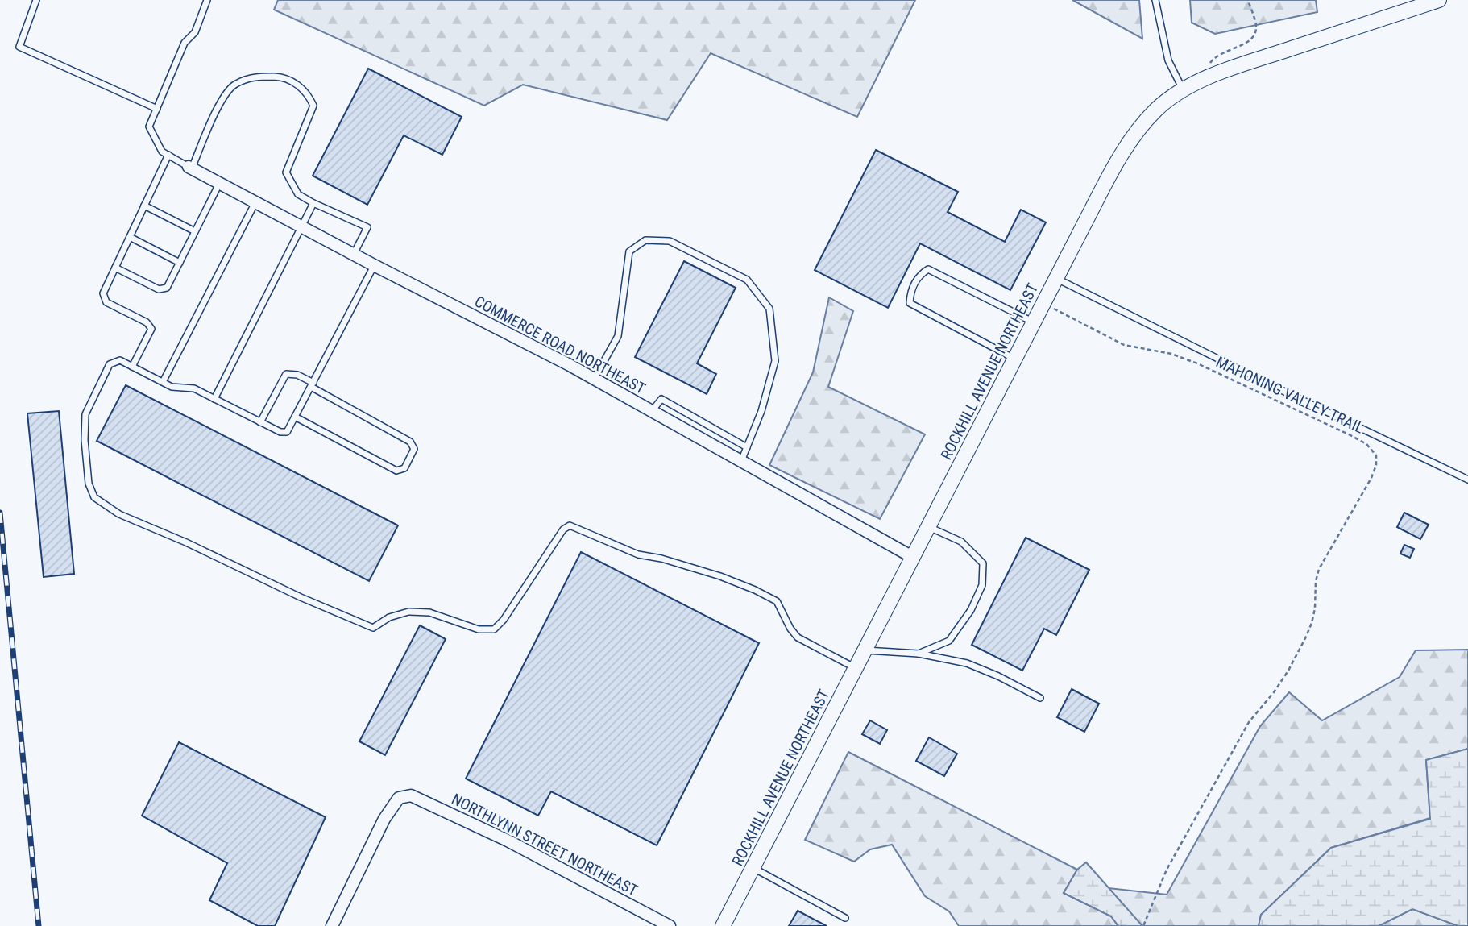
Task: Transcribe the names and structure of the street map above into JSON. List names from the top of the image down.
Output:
{
  "streets": {
    "street": ["COMMERCE ROAD NORTHEAST", "ROCKHILL AVENUE NORTHEAST", "NORTHLYNN STREET NORTHEAST"],
    "path": ["MAHONING VALLEY TRAIL"]
  },
  "crossings": [
    ["COMMERCE ROAD NORTHEAST", "ROCKHILL AVENUE NORTHEAST"],
    ["ROCKHILL AVENUE NORTHEAST", "MAHONING VALLEY TRAIL"]
  ]
}
